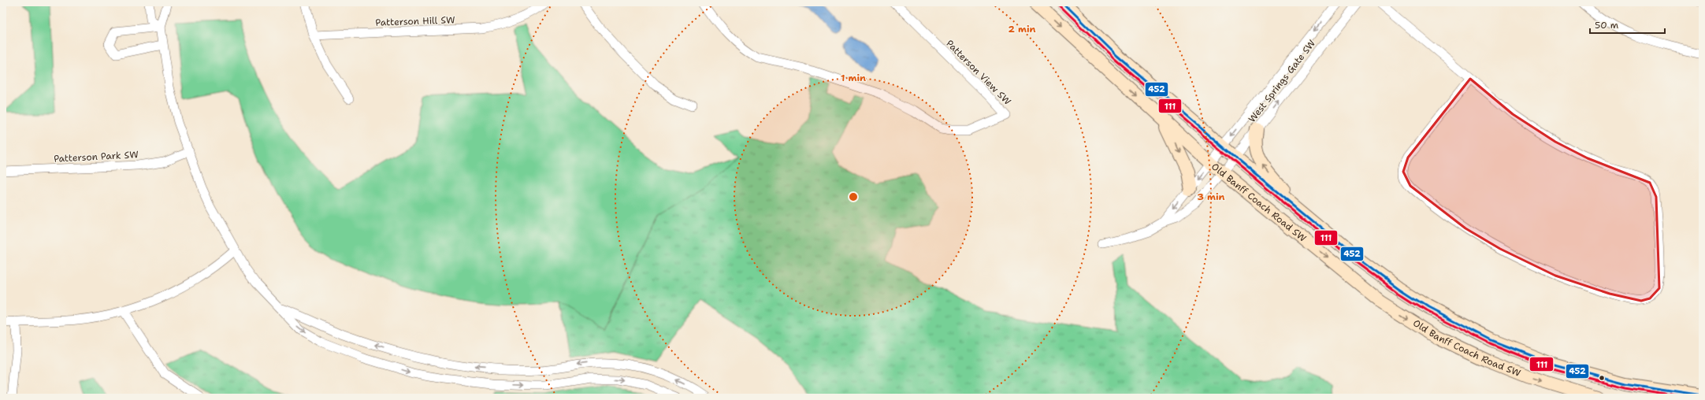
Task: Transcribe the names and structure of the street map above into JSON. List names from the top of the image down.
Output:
{
  "streets": {
    "main road": ["Old Banff Coach Road SW"],
    "street": [
      "Patterson Hill SW",
      "Patterson View SW",
      "West Springs Gate SW",
      "Patterson Park SW"
    ]
  },
  "crossings": [
    ["West Springs Gate SW", "Old Banff Coach Road SW"]
  ],
  "lines": ["transit line 452", "transit line 111"],
  "scale_bar": "50 m",
  "rings": ["2 min", "1 min", "3 min"]
}
